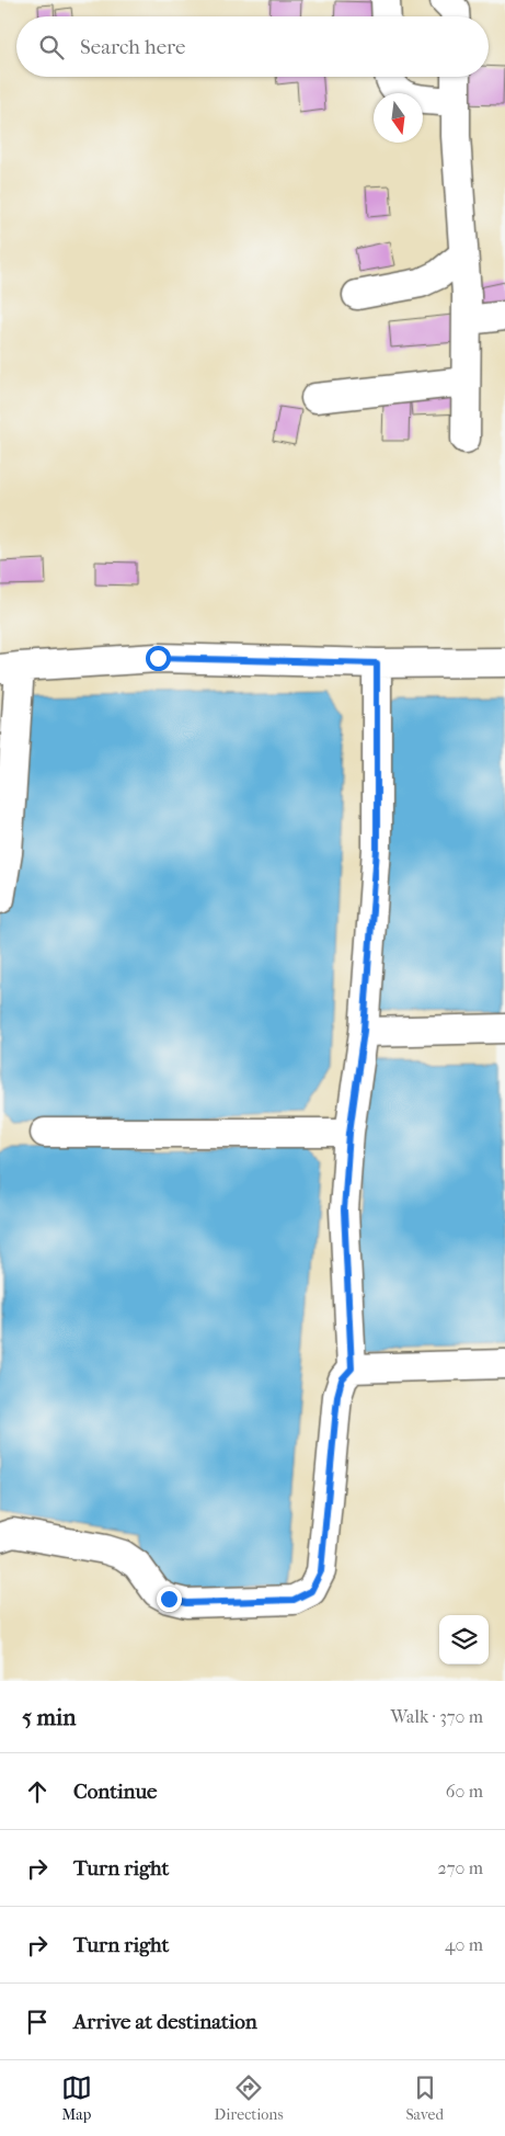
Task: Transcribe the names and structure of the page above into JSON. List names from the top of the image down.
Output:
{
  "north": "bottom",
  "page": {
    "search": "Search here",
    "heading": ["5 min", "Walk · 370 m"],
    "list": [
      ["Continue", "60 m"],
      ["Turn right", "270 m"],
      ["Turn right", "40 m"],
      "Arrive at destination"
    ],
    "nav": ["Map", "Directions", "Saved"]
  }
}
